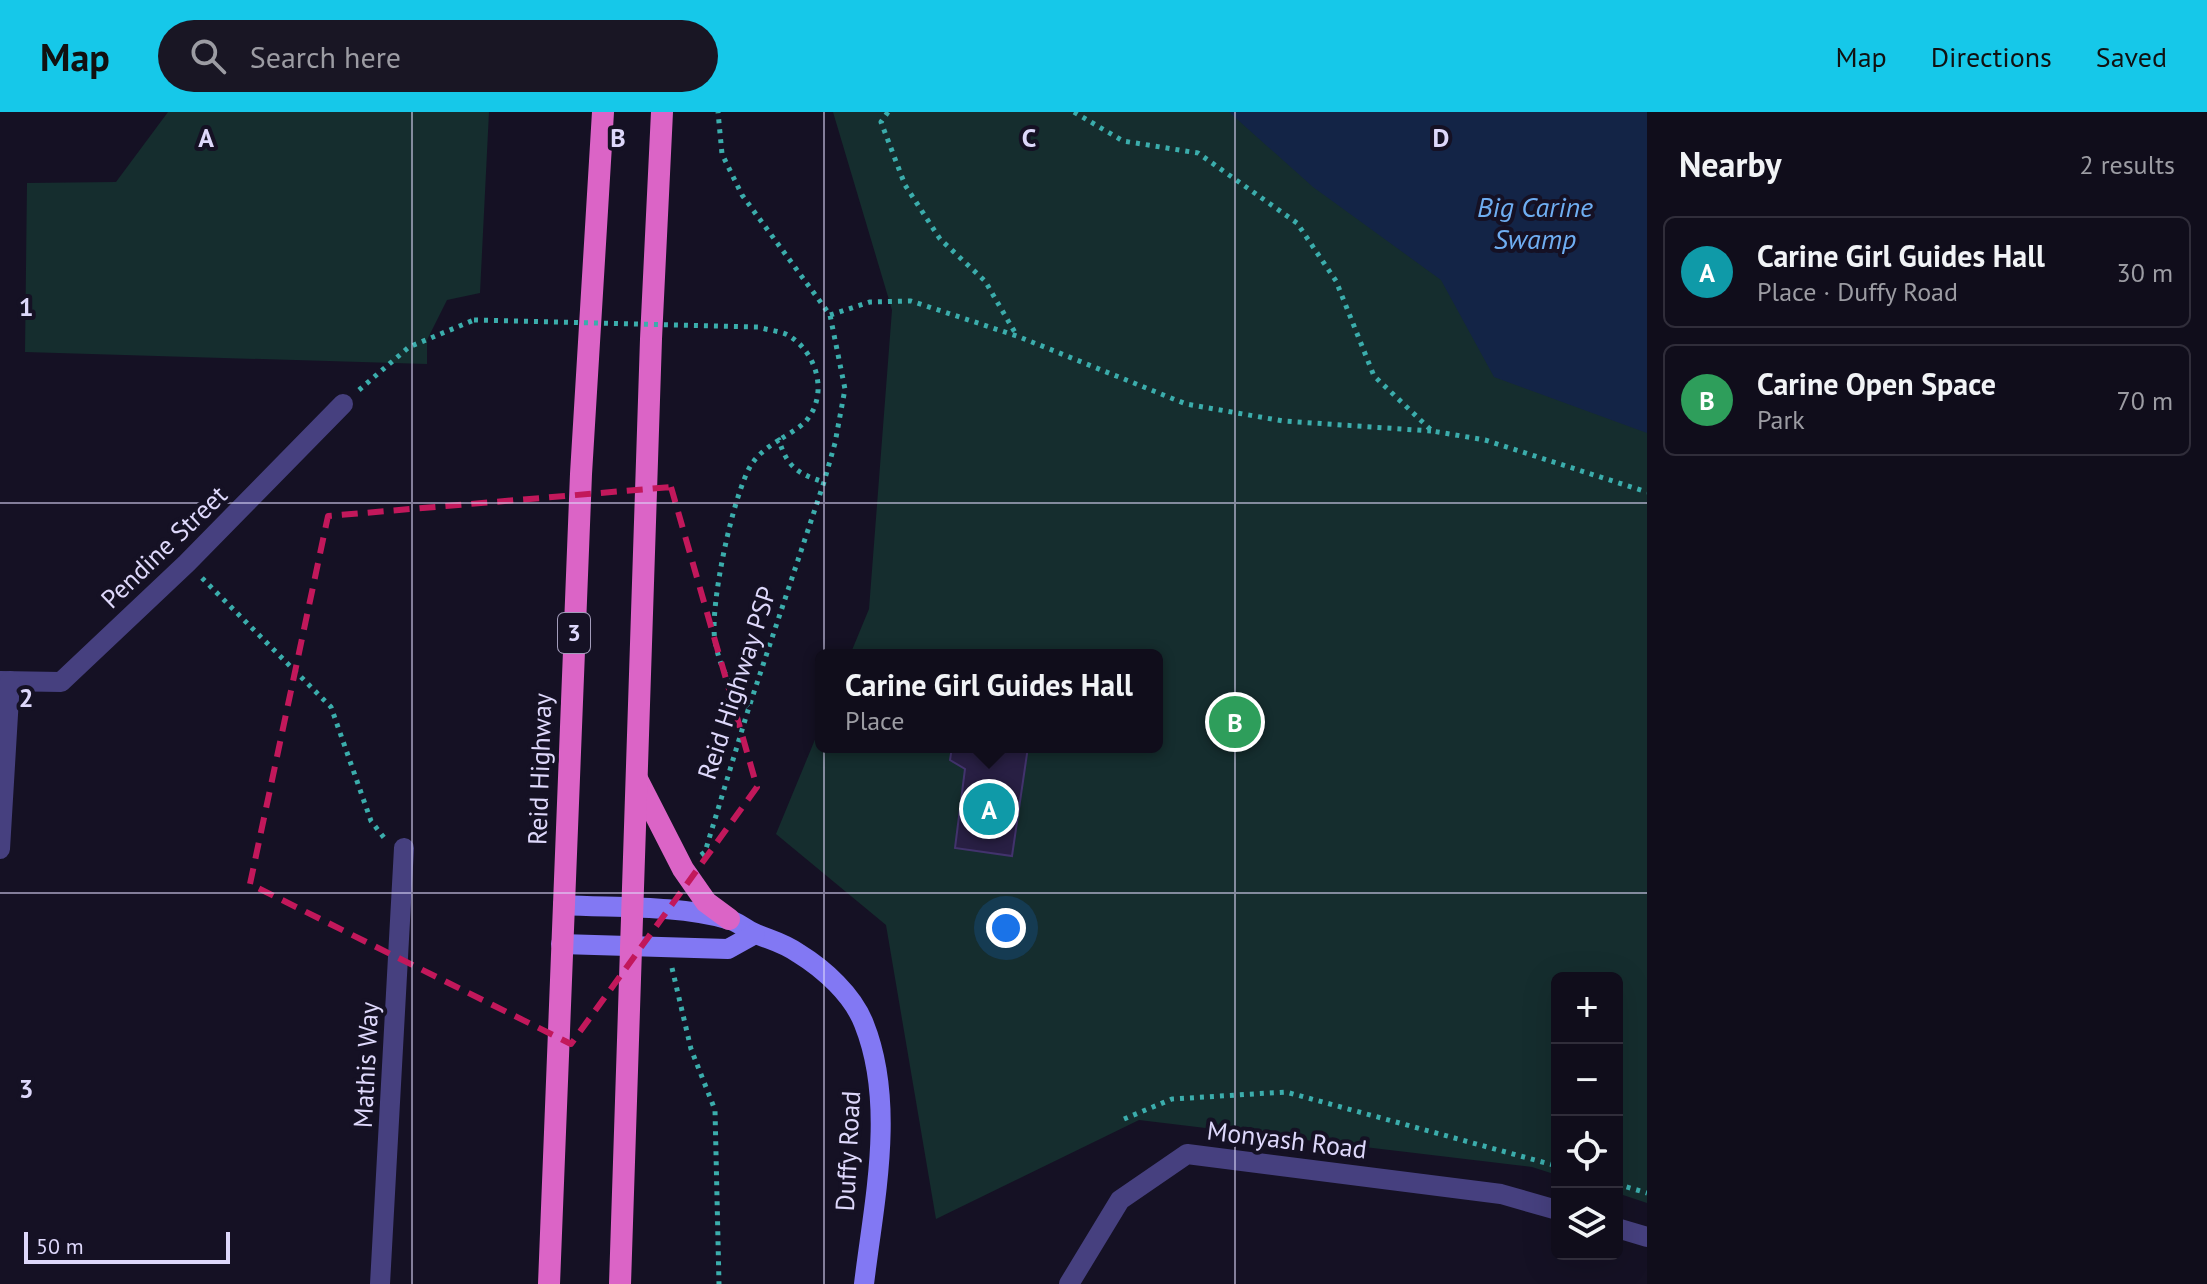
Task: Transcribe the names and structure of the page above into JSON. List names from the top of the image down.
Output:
{
  "streets": {
    "highway": ["3", "Reid Highway"],
    "main road": ["Duffy Road"],
    "street": ["Pendine Street", "Mathis Way", "Monyash Road"],
    "path": ["Reid Highway PSP"]
  },
  "crossings": [
    ["Reid Highway", "Duffy Road"]
  ],
  "water": ["Big Carine Swamp"],
  "scale_bar": "50 m",
  "page": {
    "header": "Map",
    "search": "Search here",
    "nav": ["Map", "Directions", "Saved"],
    "heading": ["Nearby", "2 results"],
    "list": [
      {
        "mark": "A",
        "name": "Carine Girl Guides Hall",
        "note": "Place · Duffy Road",
        "value": "30 m"
      },
      {
        "mark": "B",
        "name": "Carine Open Space",
        "note": "Park",
        "value": "70 m"
      }
    ],
    "popup": ["Carine Girl Guides Hall", "Place"],
    "pins": ["B", "A"],
    "map_buttons": ["+", "−"],
    "scale": "50 m"
  },
  "grid": {
    "columns": [
      "A",
      "B",
      "C",
      "D"
    ],
    "rows": ["1", "2", "3"]
  }
}
